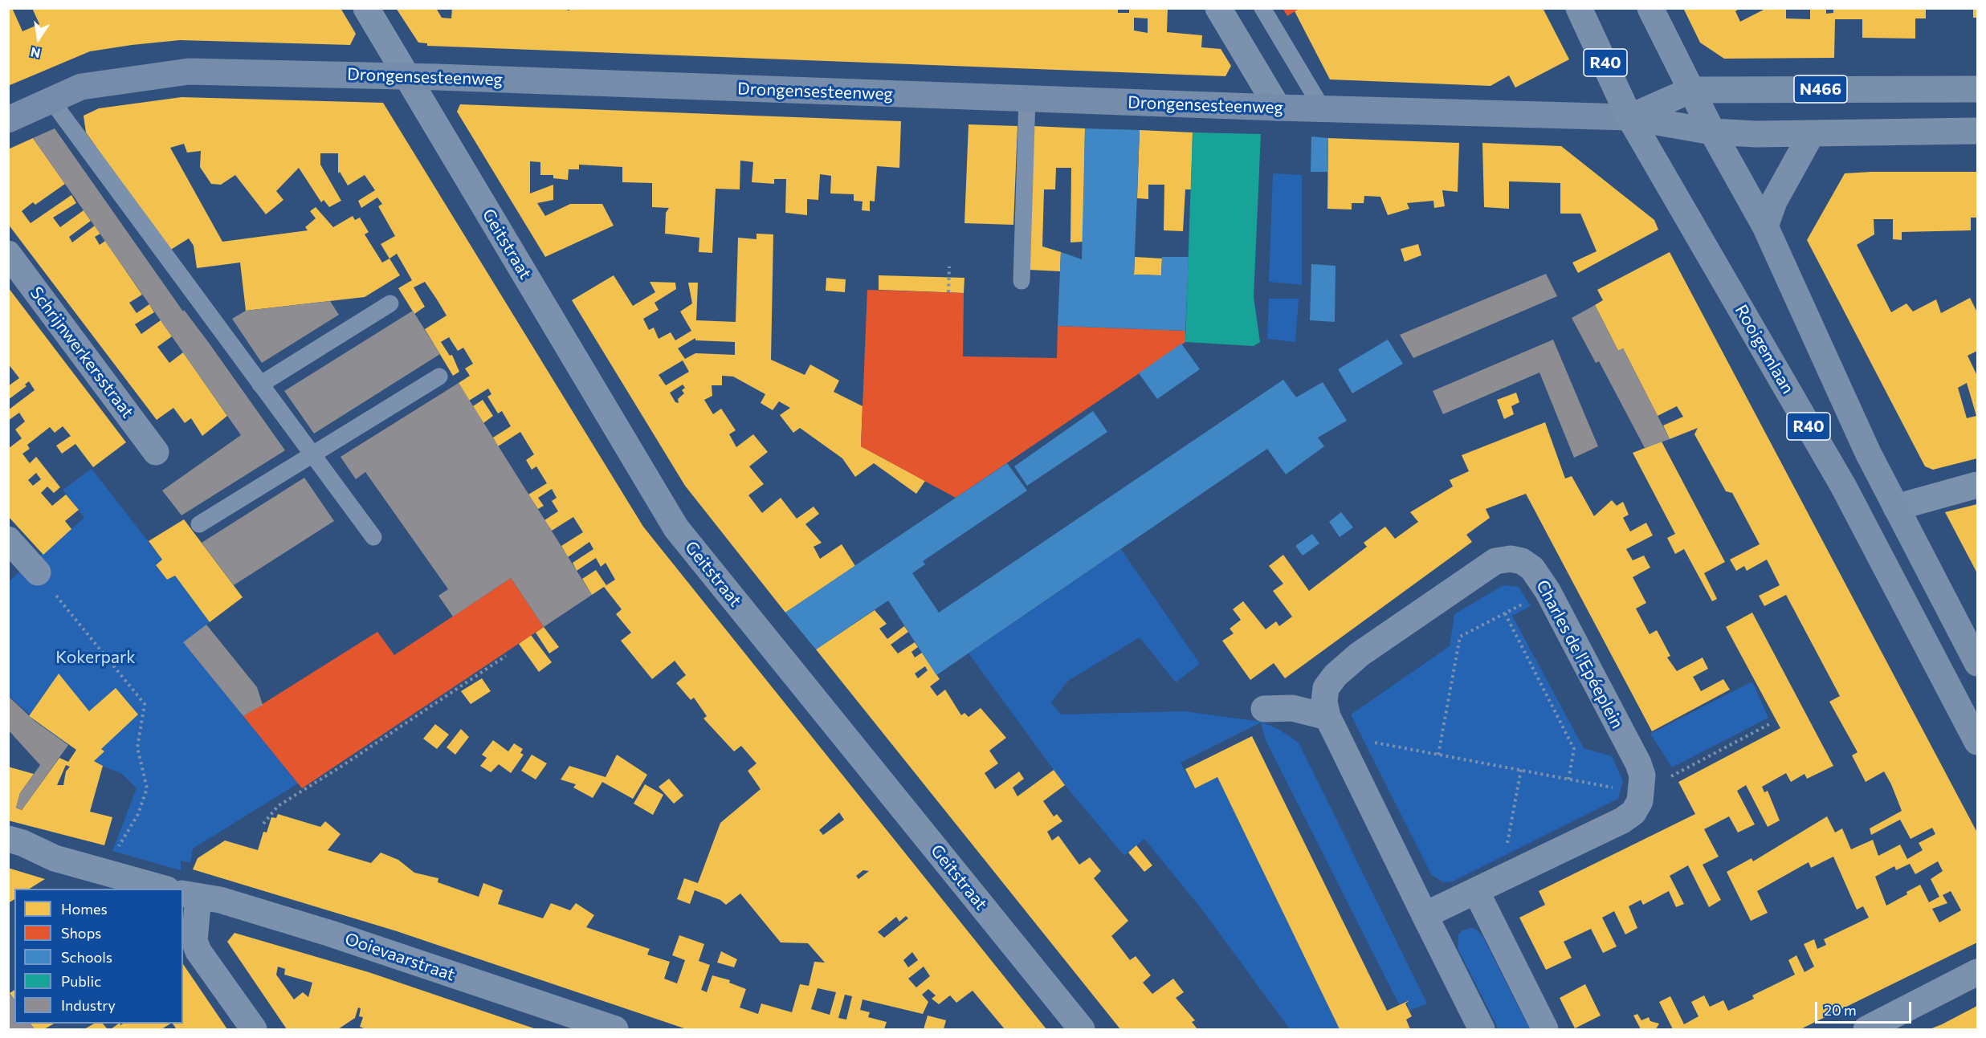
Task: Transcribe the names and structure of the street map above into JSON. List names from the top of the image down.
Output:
{
  "streets": {
    "main road": [
      "R40",
      "Drongensesteenweg",
      "N466",
      "Rooigemlaan"
    ],
    "street": [
      "Geitstraat",
      "Schrijnwerkersstraat",
      "Charles de l'Epéeplein",
      "Ooievaarstraat"
    ]
  },
  "crossings": [
    ["R40", "Drongensesteenweg"],
    ["Drongensesteenweg", "Geitstraat"],
    ["Drongensesteenweg", "Rooigemlaan"]
  ],
  "parks": ["Kokerpark"],
  "legend": [
    "Homes",
    "Shops",
    "Schools",
    "Public",
    "Industry"
  ],
  "scale_bar": "20 m",
  "north": "bottom"
}
